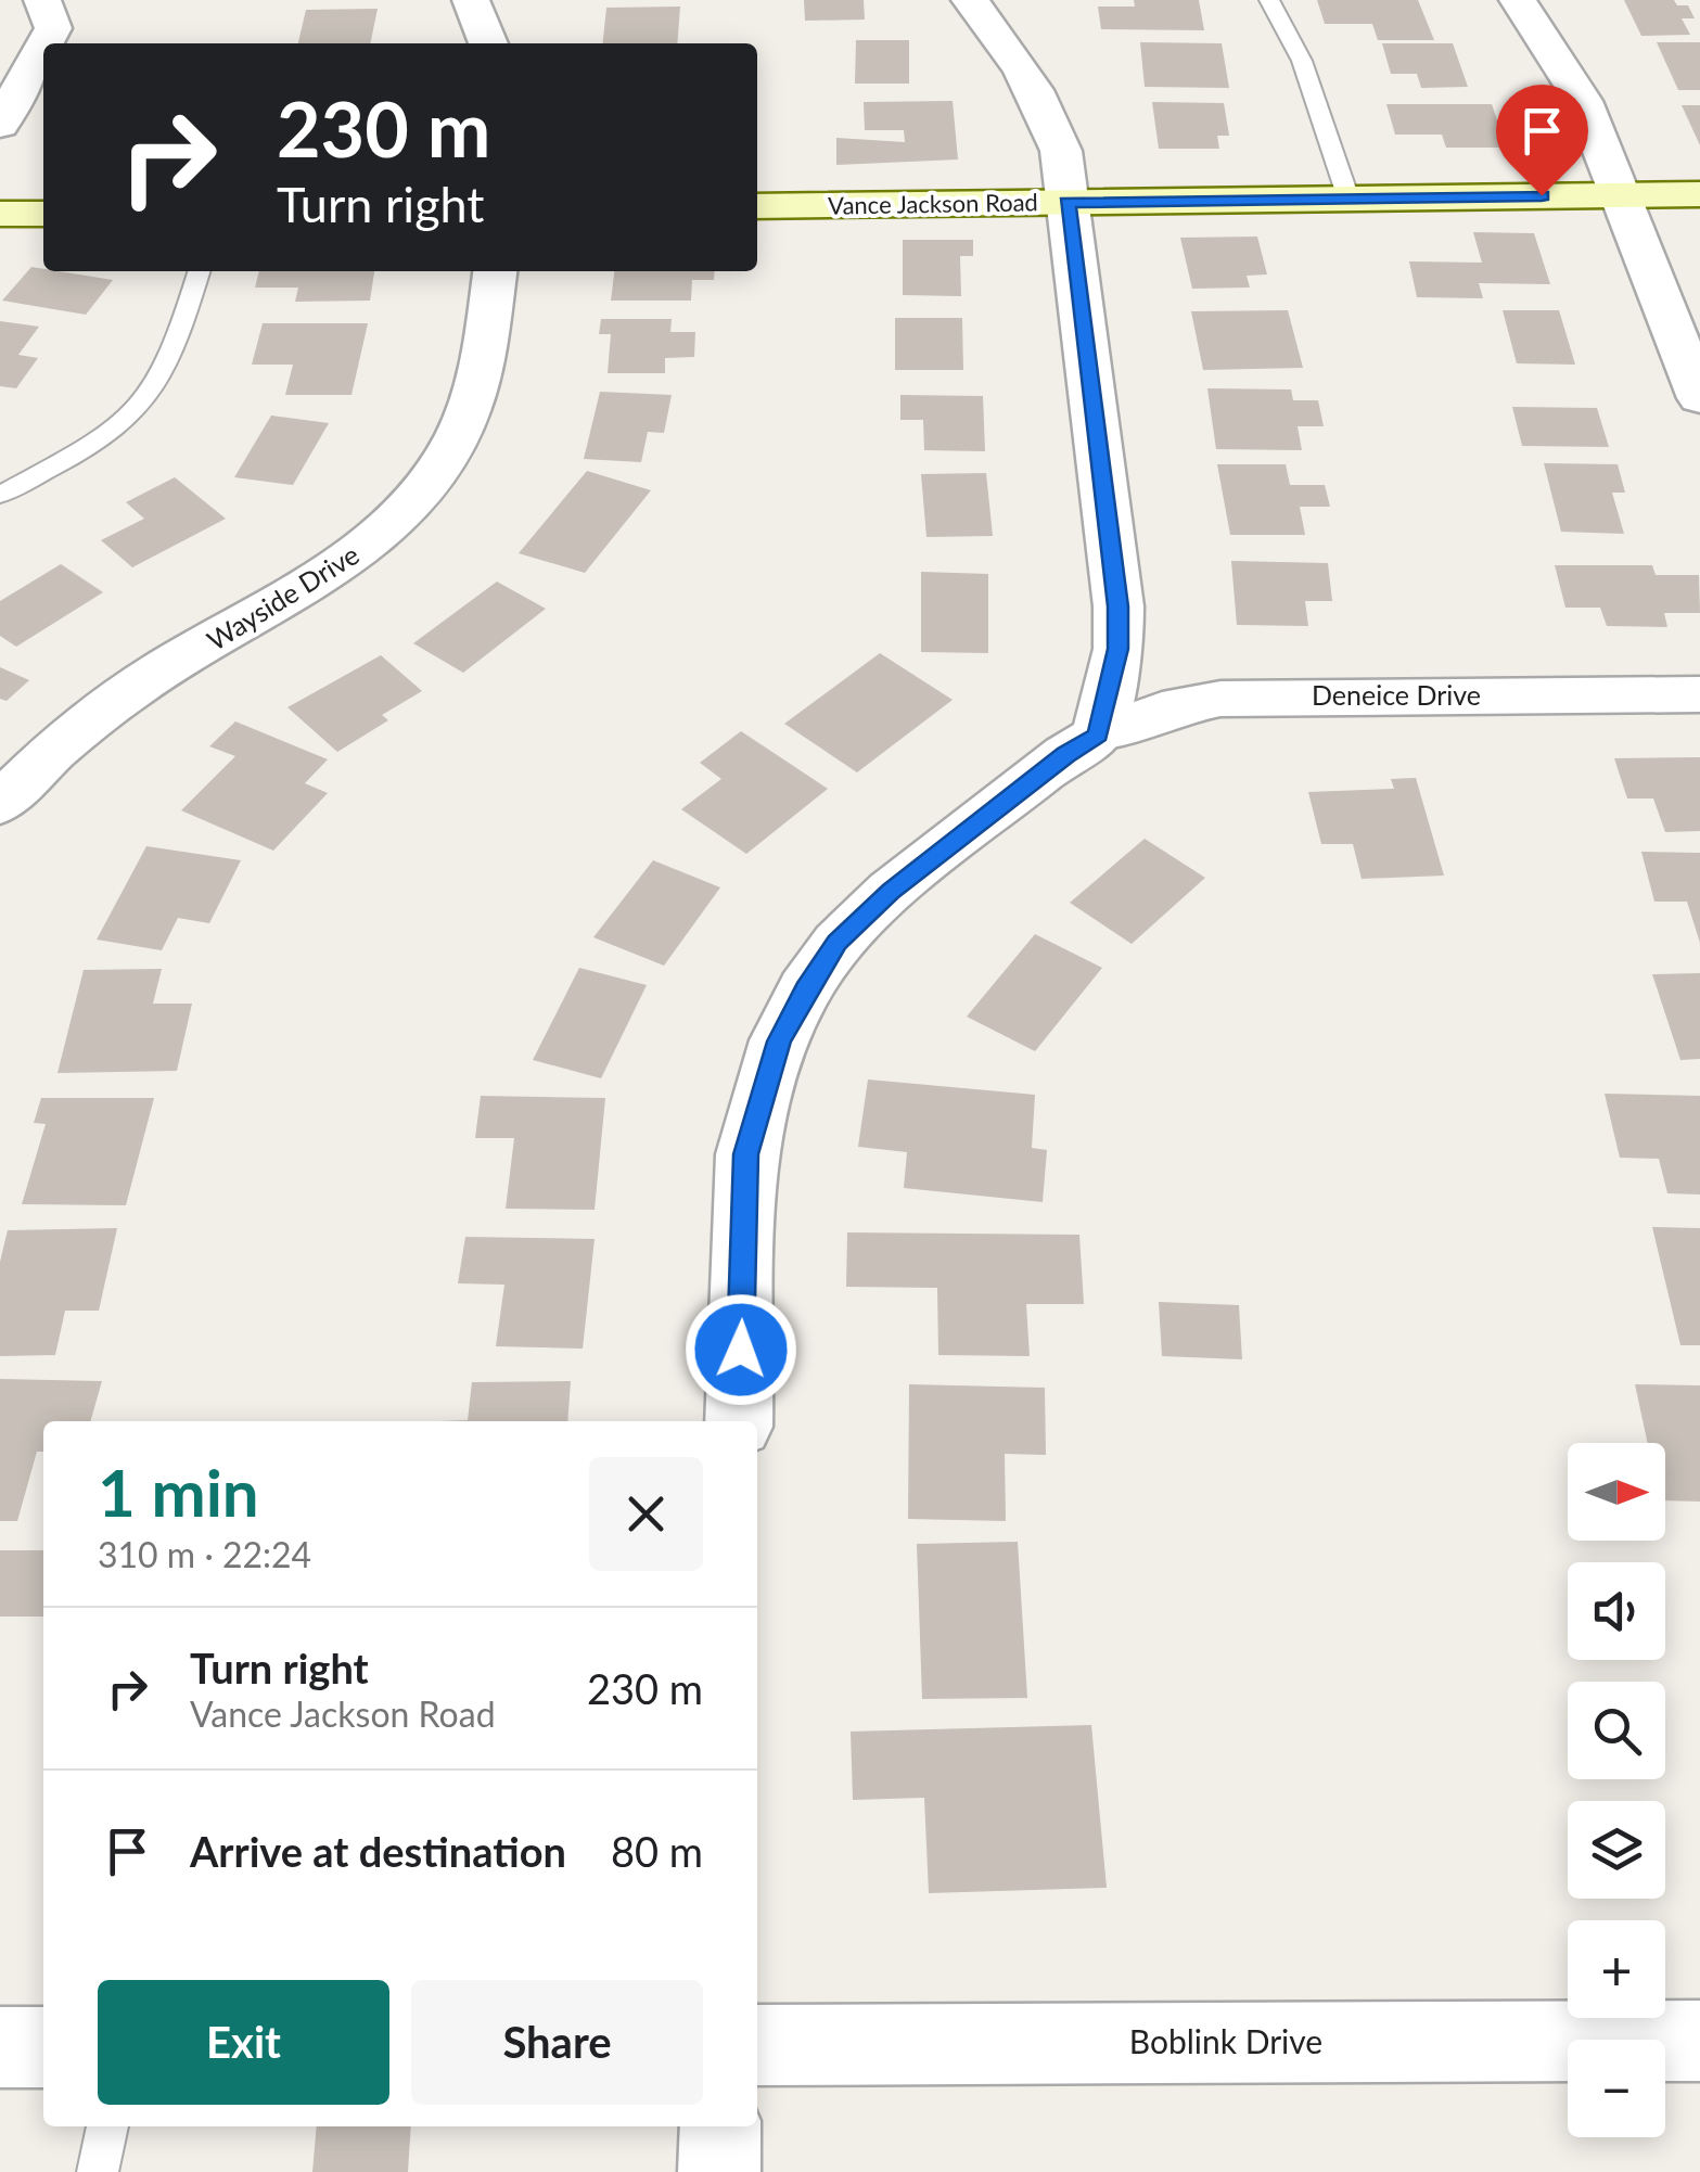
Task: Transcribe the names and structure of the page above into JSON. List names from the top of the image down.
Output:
{
  "streets": {
    "main road": ["Vance Jackson Road"],
    "street": ["Wayside Drive", "Deneice Drive", "Boblink Drive"]
  },
  "north": "right",
  "page": {
    "turn": ["230 m", "Turn right"],
    "heading": ["1 min", "310 m · 22:24"],
    "map_buttons": ["+", "−"],
    "list": [
      {
        "name": "Turn right",
        "note": "Vance Jackson Road",
        "value": "230 m"
      },
      {
        "name": "Arrive at destination",
        "value": "80 m"
      }
    ],
    "buttons": ["Exit", "Share"]
  }
}
